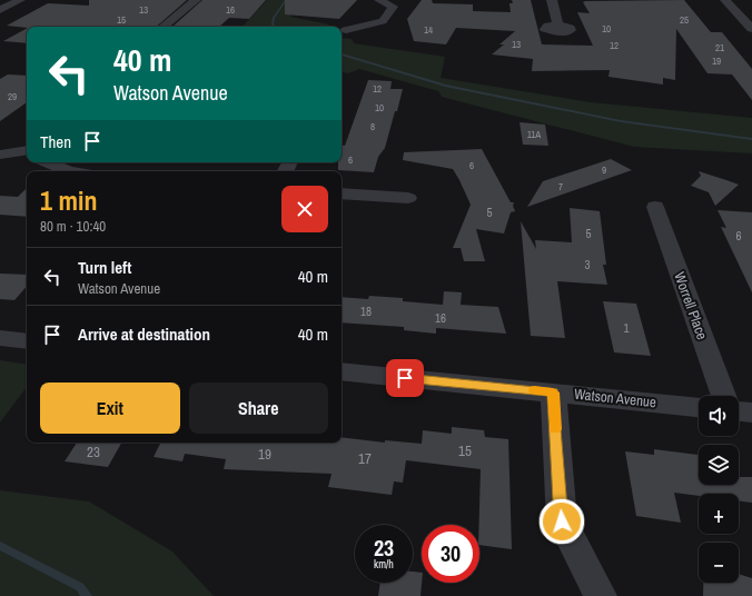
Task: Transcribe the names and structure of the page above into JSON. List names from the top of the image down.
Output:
{
  "streets": {
    "street": ["Worrell Place", "Watson Avenue"]
  },
  "house_numbers": [
    "13",
    "16",
    "15",
    "25",
    "10",
    "14",
    "13",
    "12",
    "21",
    "19",
    "12",
    "29",
    "10",
    "8",
    "11A",
    "6",
    "6",
    "9",
    "7",
    "5",
    "5",
    "6",
    "3",
    "18",
    "16",
    "1",
    "15",
    "23",
    "19",
    "17"
  ],
  "page": {
    "turn": ["40 m", "Watson Avenue"],
    "then": "Then",
    "heading": ["1 min", "80 m · 10:40"],
    "list": [
      {
        "name": "Turn left",
        "note": "Watson Avenue",
        "value": "40 m"
      },
      {
        "name": "Arrive at destination",
        "value": "40 m"
      }
    ],
    "buttons": ["Exit", "Share"],
    "map_buttons": ["+", "−"],
    "speed": "23 km/h",
    "limit": "30"
  }
}
